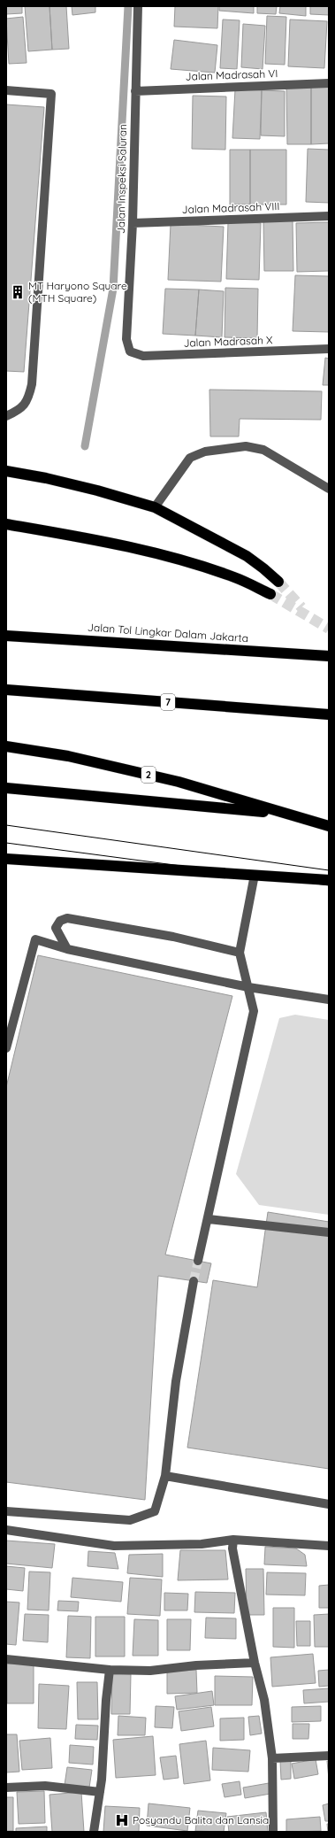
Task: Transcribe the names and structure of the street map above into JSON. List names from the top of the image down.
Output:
{
  "streets": {
    "highway": ["Jalan Tol Lingkar Dalam Jakarta", "7", "2"],
    "street": [
      "Jalan Madrasah VI",
      "Jalan Inspeksi Saluran",
      "Jalan Madrasah VIII",
      "Jalan Madrasah X"
    ]
  },
  "crossings": [
    ["Jalan Madrasah VI", "Jalan Inspeksi Saluran"],
    ["Jalan Inspeksi Saluran", "Jalan Madrasah VIII"],
    ["Jalan Inspeksi Saluran", "Jalan Madrasah X"]
  ],
  "places": {
    "building": ["MT Haryono Square (MTH Square)"],
    "hospital": ["Posyandu Balita dan Lansia"]
  }
}
